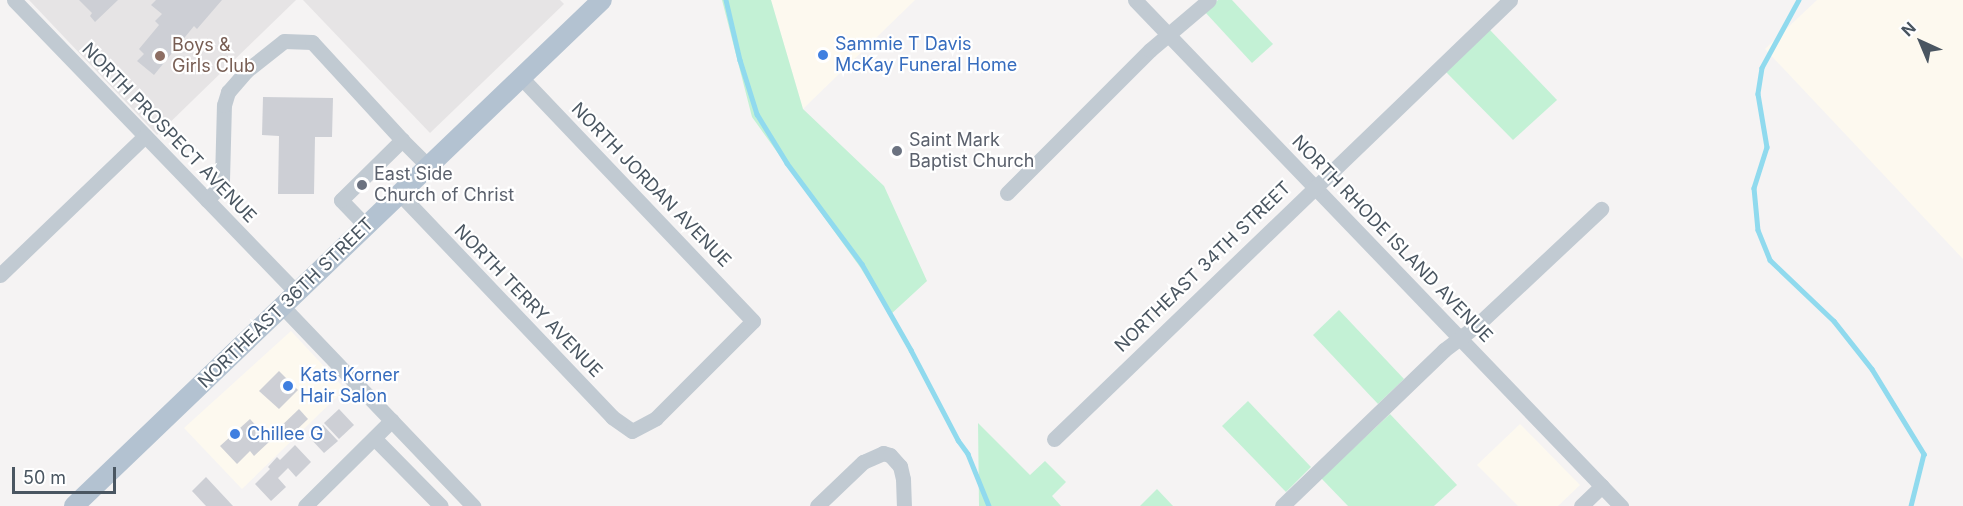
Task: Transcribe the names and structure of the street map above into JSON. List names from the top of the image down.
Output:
{
  "streets": {
    "main road": ["NORTHEAST 36TH STREET"],
    "street": [
      "NORTH PROSPECT AVENUE",
      "NORTH JORDAN AVENUE",
      "NORTH RHODE ISLAND AVENUE",
      "NORTHEAST 34TH STREET",
      "NORTH TERRY AVENUE"
    ]
  },
  "crossings": [
    ["NORTH PROSPECT AVENUE", "NORTHEAST 36TH STREET"],
    ["NORTH JORDAN AVENUE", "NORTH TERRY AVENUE"],
    ["NORTH JORDAN AVENUE", "NORTHEAST 36TH STREET"],
    ["NORTH RHODE ISLAND AVENUE", "NORTHEAST 34TH STREET"],
    ["NORTH TERRY AVENUE", "NORTHEAST 36TH STREET"]
  ],
  "places": [
    "Sammie T Davis McKay Funeral Home",
    "Boys & Girls Club",
    "Saint Mark Baptist Church",
    "East Side Church of Christ",
    "Kats Korner Hair Salon",
    "Chillee G"
  ],
  "scale_bar": "50 m",
  "north": "top left"
}
